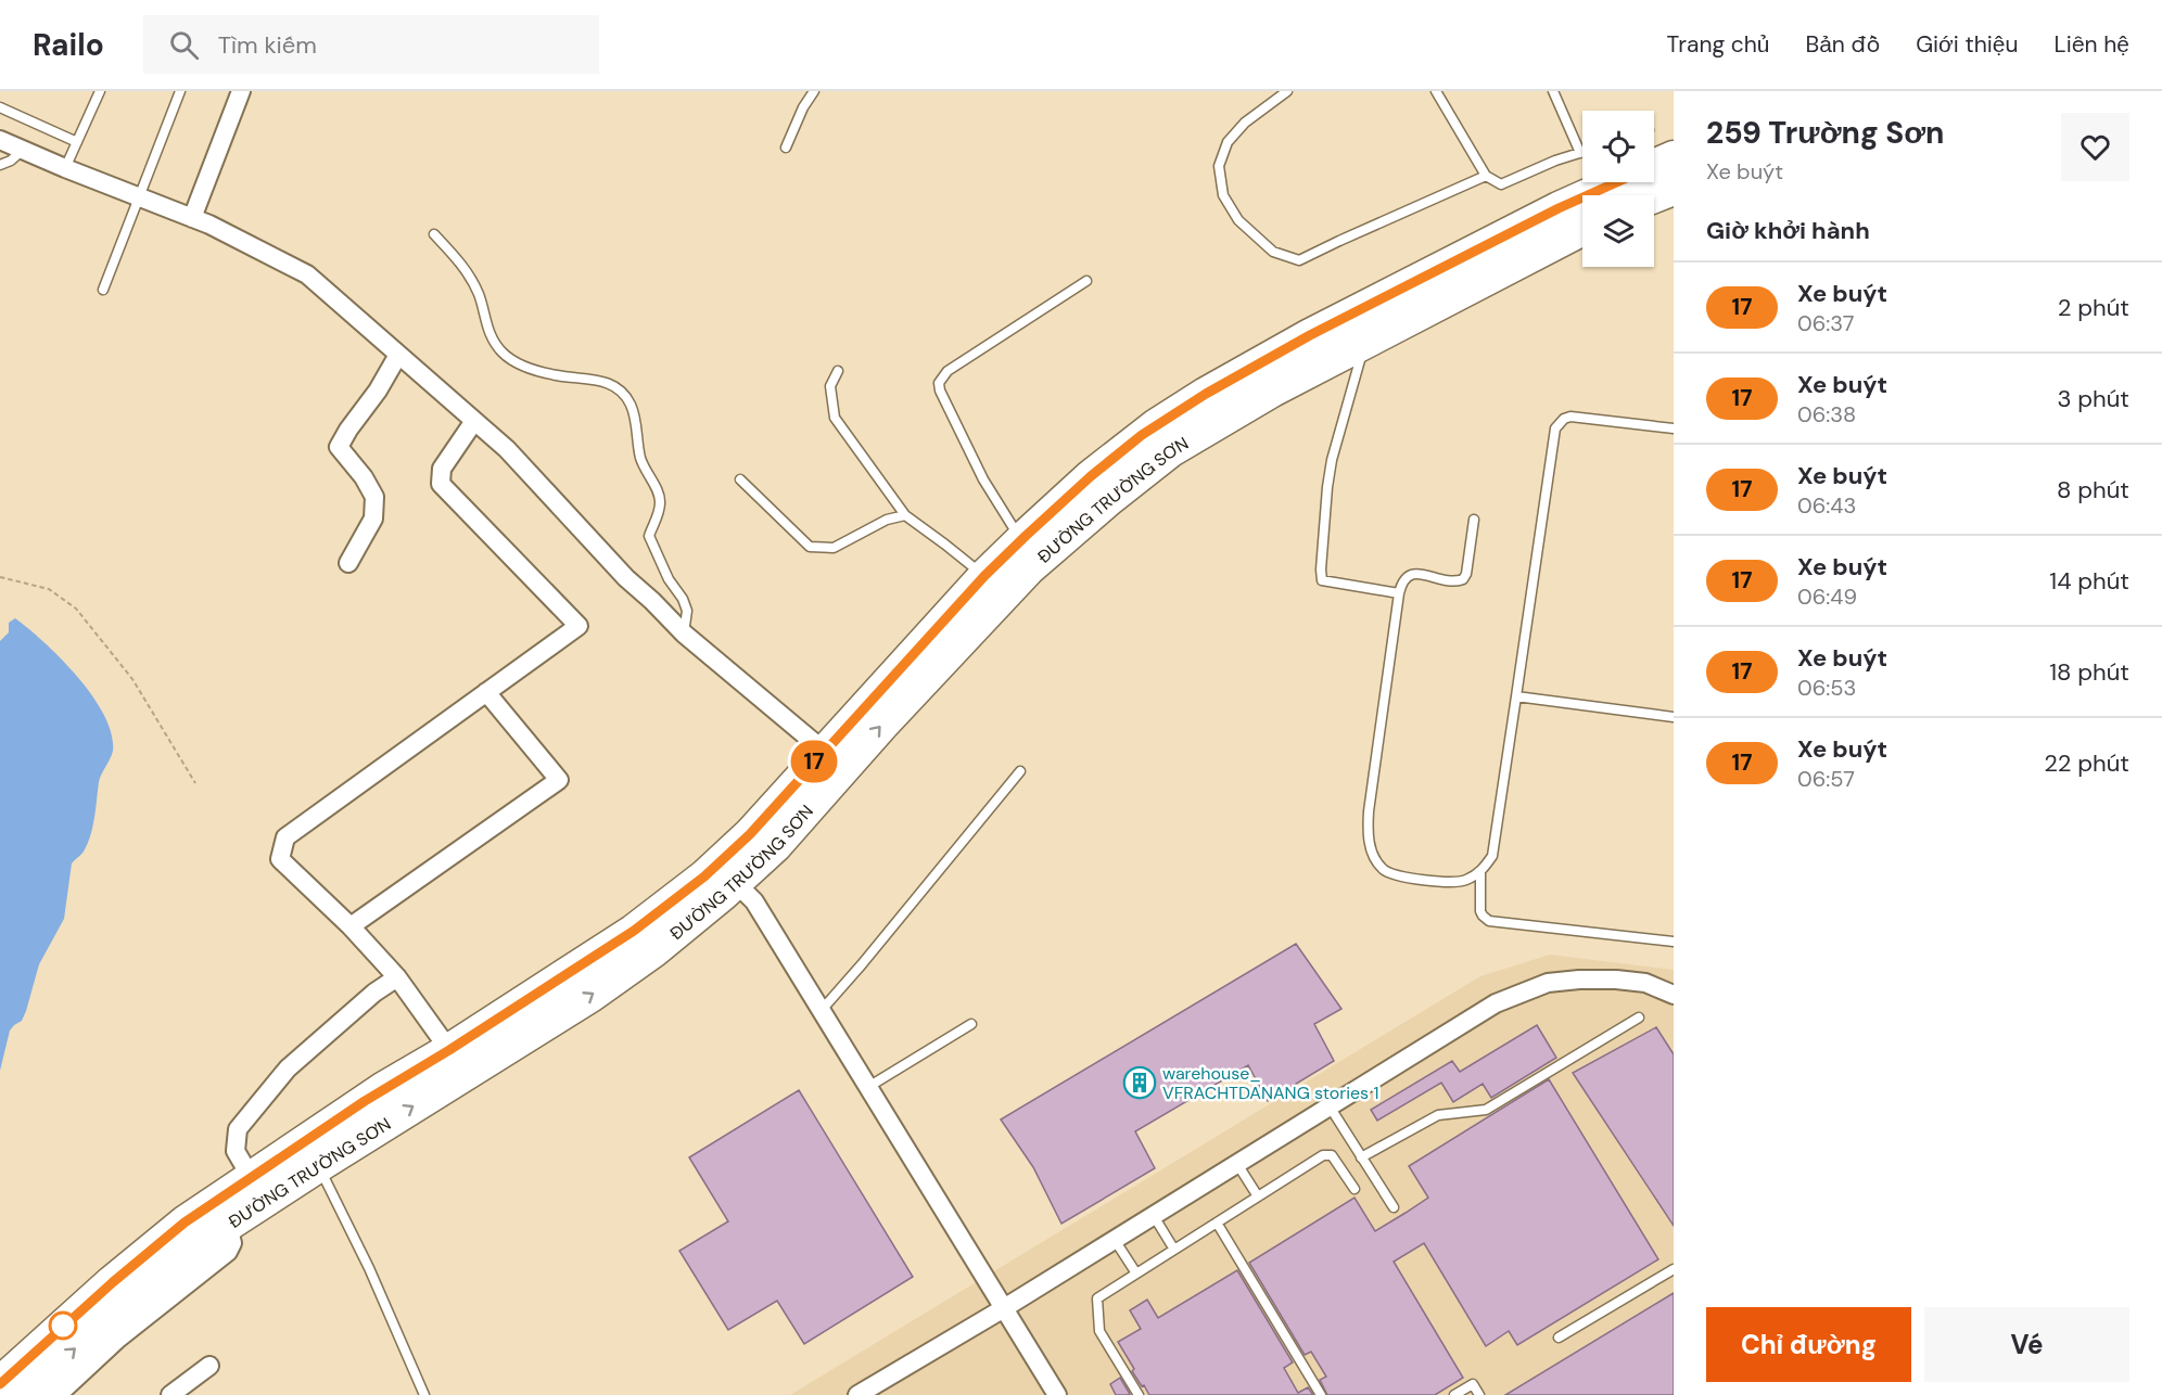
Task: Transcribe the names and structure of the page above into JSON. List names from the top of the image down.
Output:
{
  "streets": {
    "highway": ["ĐƯỜNG TRƯỜNG SƠN"]
  },
  "places": {
    "building": ["warehouse_ VFRACHTDANANG stories 1"]
  },
  "lines": ["bus line 17"],
  "page": {
    "header": "Railo",
    "search": "Tìm kiếm",
    "nav": [
      "Trang chủ",
      "Bản đồ",
      "Giới thiệu",
      "Liên hệ"
    ],
    "on_map": "17",
    "heading": [
      ["259 Trường Sơn", "Xe buýt"],
      "Giờ khởi hành"
    ],
    "list": [
      {
        "mark": "17",
        "name": "Xe buýt",
        "note": "06:37",
        "value": "2 phút"
      },
      {
        "mark": "17",
        "name": "Xe buýt",
        "note": "06:38",
        "value": "3 phút"
      },
      {
        "mark": "17",
        "name": "Xe buýt",
        "note": "06:43",
        "value": "8 phút"
      },
      {
        "mark": "17",
        "name": "Xe buýt",
        "note": "06:49",
        "value": "14 phút"
      },
      {
        "mark": "17",
        "name": "Xe buýt",
        "note": "06:53",
        "value": "18 phút"
      },
      {
        "mark": "17",
        "name": "Xe buýt",
        "note": "06:57",
        "value": "22 phút"
      }
    ],
    "buttons": ["Chỉ đường", "Vé"]
  }
}
